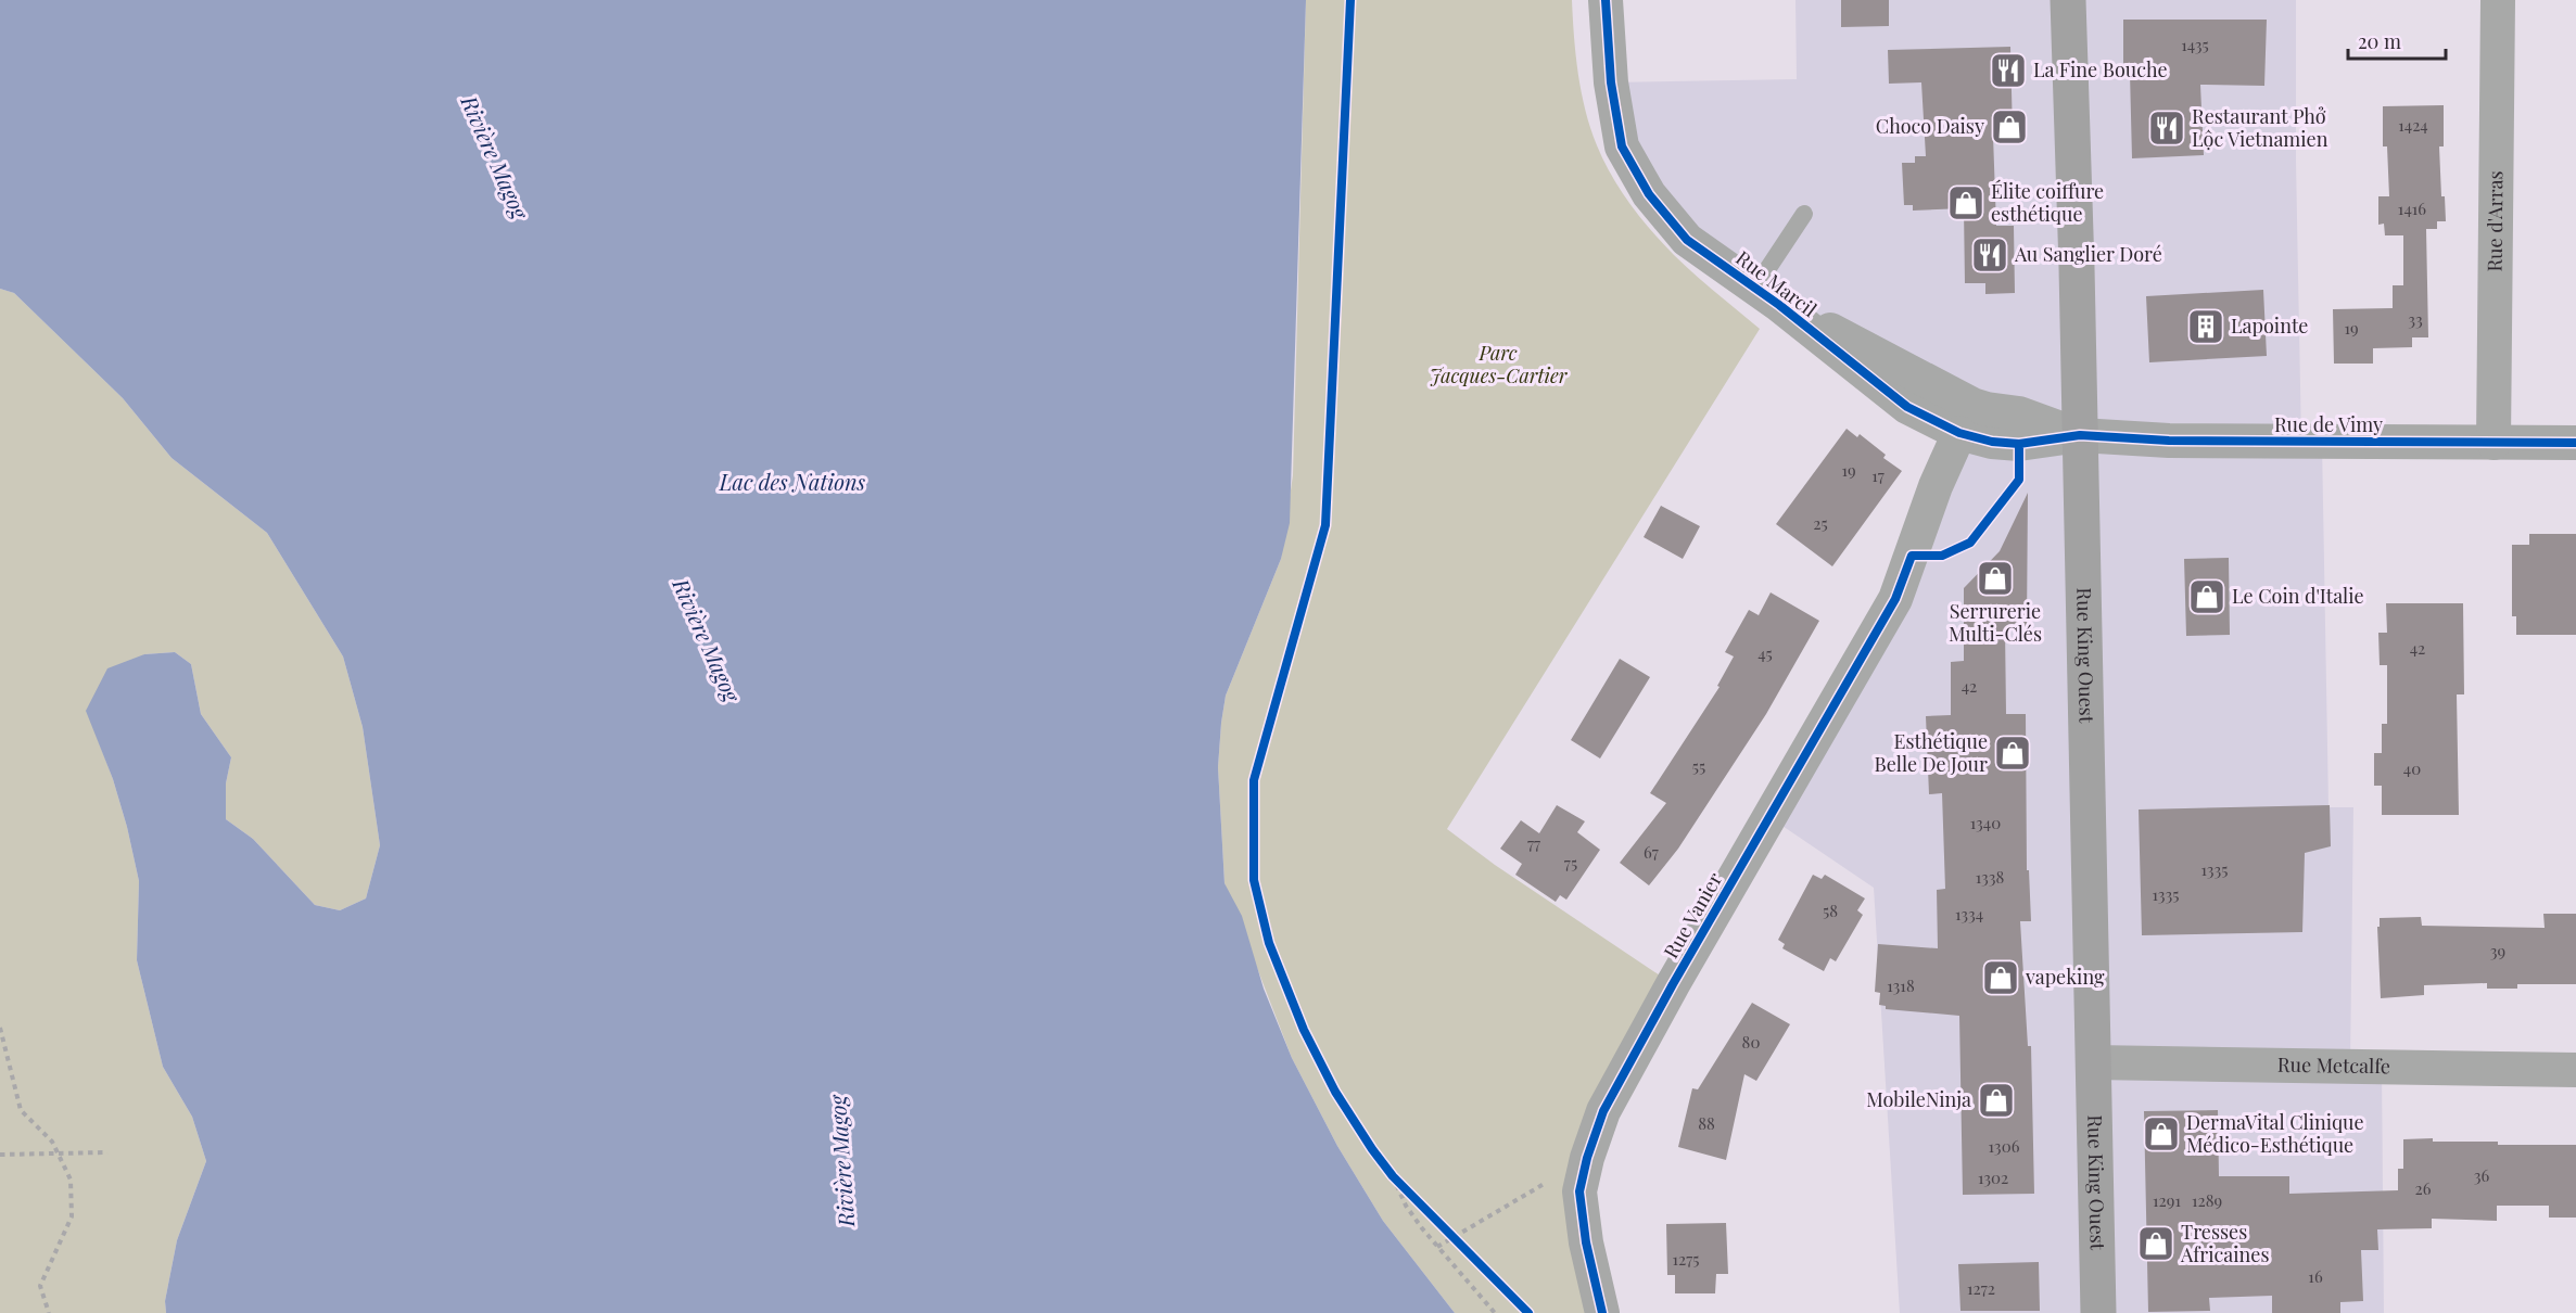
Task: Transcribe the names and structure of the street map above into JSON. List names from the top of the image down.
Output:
{
  "streets": {
    "main road": ["Rue King Ouest"],
    "street": [
      "Rue d'Arras",
      "Rue Marcil",
      "Rue de Vimy",
      "Rue Vanier",
      "Rue Metcalfe"
    ]
  },
  "crossings": [
    ["Rue d'Arras", "Rue de Vimy"],
    ["Rue Marcil", "Rue de Vimy"],
    ["Rue Marcil", "Rue King Ouest"],
    ["Rue Marcil", "Rue Vanier"],
    ["Rue de Vimy", "Rue King Ouest"],
    ["Rue King Ouest", "Rue Metcalfe"]
  ],
  "water": ["Rivière Magog", "Lac des Nations"],
  "parks": ["Parc Jacques-Cartier"],
  "places": {
    "restaurant": ["La Fine Bouche", "Restaurant Phở Lộc Vietnamien", "Au Sanglier Doré"],
    "shop": [
      "Choco Daisy",
      "Élite coiffure esthétique",
      "Serrurerie Multi-Clés",
      "Le Coin d'Italie",
      "Esthétique Belle De Jour",
      "vapeking",
      "MobileNinja",
      "DermaVital Clinique Médico-Esthétique",
      "Tresses Africaines"
    ],
    "building": ["Lapointe"]
  },
  "house_numbers": [
    "1435",
    "1424",
    "1416",
    "33",
    "19",
    "19",
    "17",
    "25",
    "42",
    "45",
    "42",
    "55",
    "40",
    "1340",
    "77",
    "67",
    "75",
    "1335",
    "1338",
    "1335",
    "58",
    "1334",
    "39",
    "1318",
    "80",
    "88",
    "1306",
    "36",
    "1302",
    "26",
    "1291",
    "1289",
    "1275",
    "16",
    "1272"
  ],
  "scale_bar": "20 m"
}
